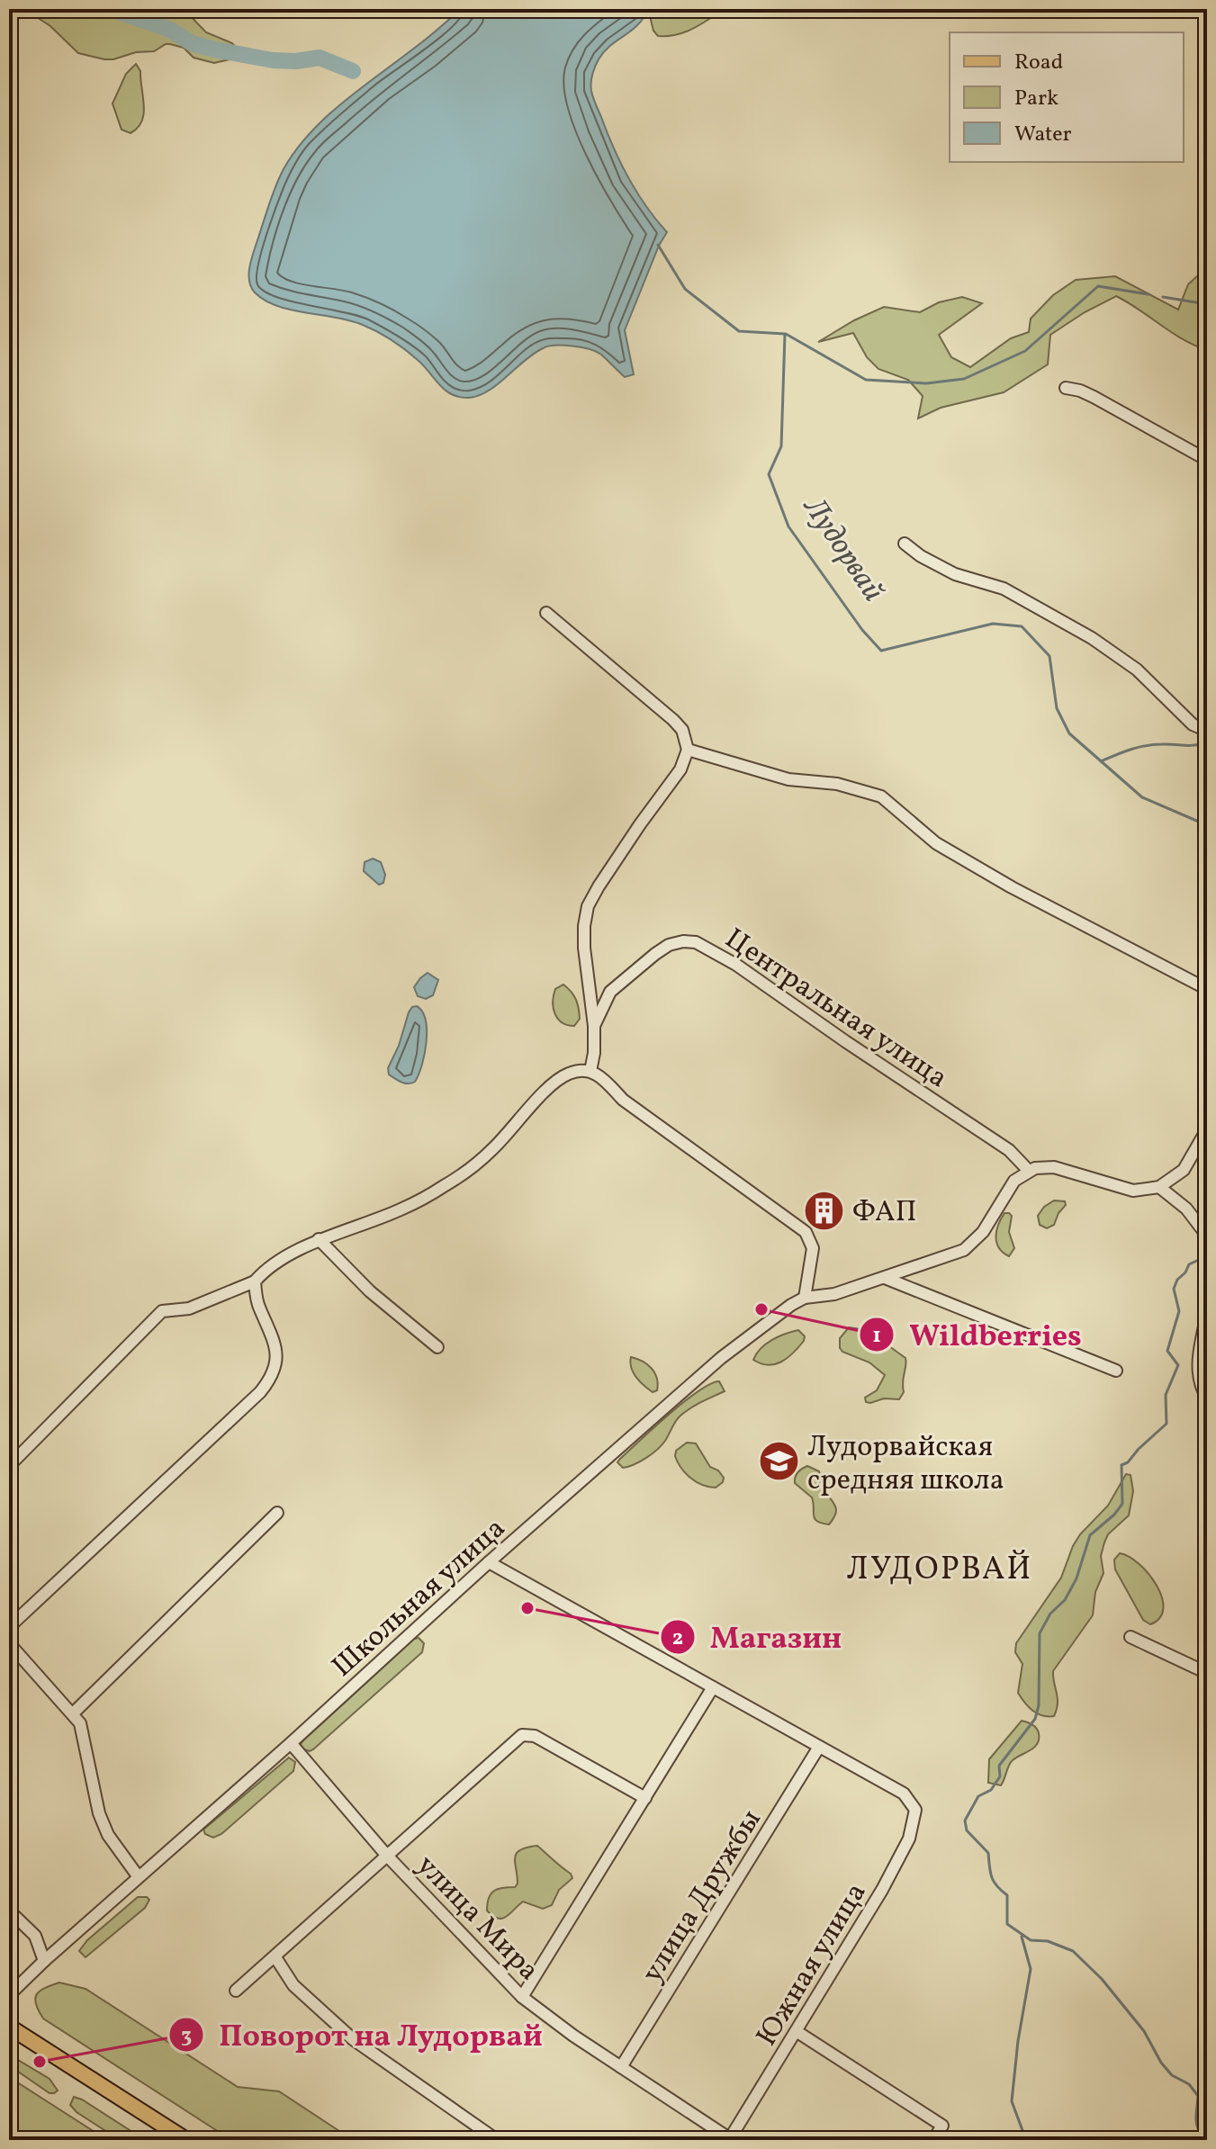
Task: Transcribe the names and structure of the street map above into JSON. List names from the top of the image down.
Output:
{
  "streets": {
    "street": [
      "Центральная улица",
      "Школьная улица",
      "улица Дружбы",
      "улица Мира",
      "Южная улица"
    ]
  },
  "crossings": [
    ["Школьная улица", "улица Мира"],
    ["улица Дружбы", "улица Мира"],
    ["улица Дружбы", "Южная улица"],
    ["улица Мира", "Южная улица"]
  ],
  "districts": ["ЛУДОРВАЙ"],
  "water": ["Лудорвай"],
  "places": {
    "building": ["ФАП"],
    "other": ["Wildberries", "Магазин", "Поворот на Лудорвай"],
    "school or university": ["Лудорвайская средняя школа"]
  },
  "legend": ["Road", "Park", "Water"]
}
